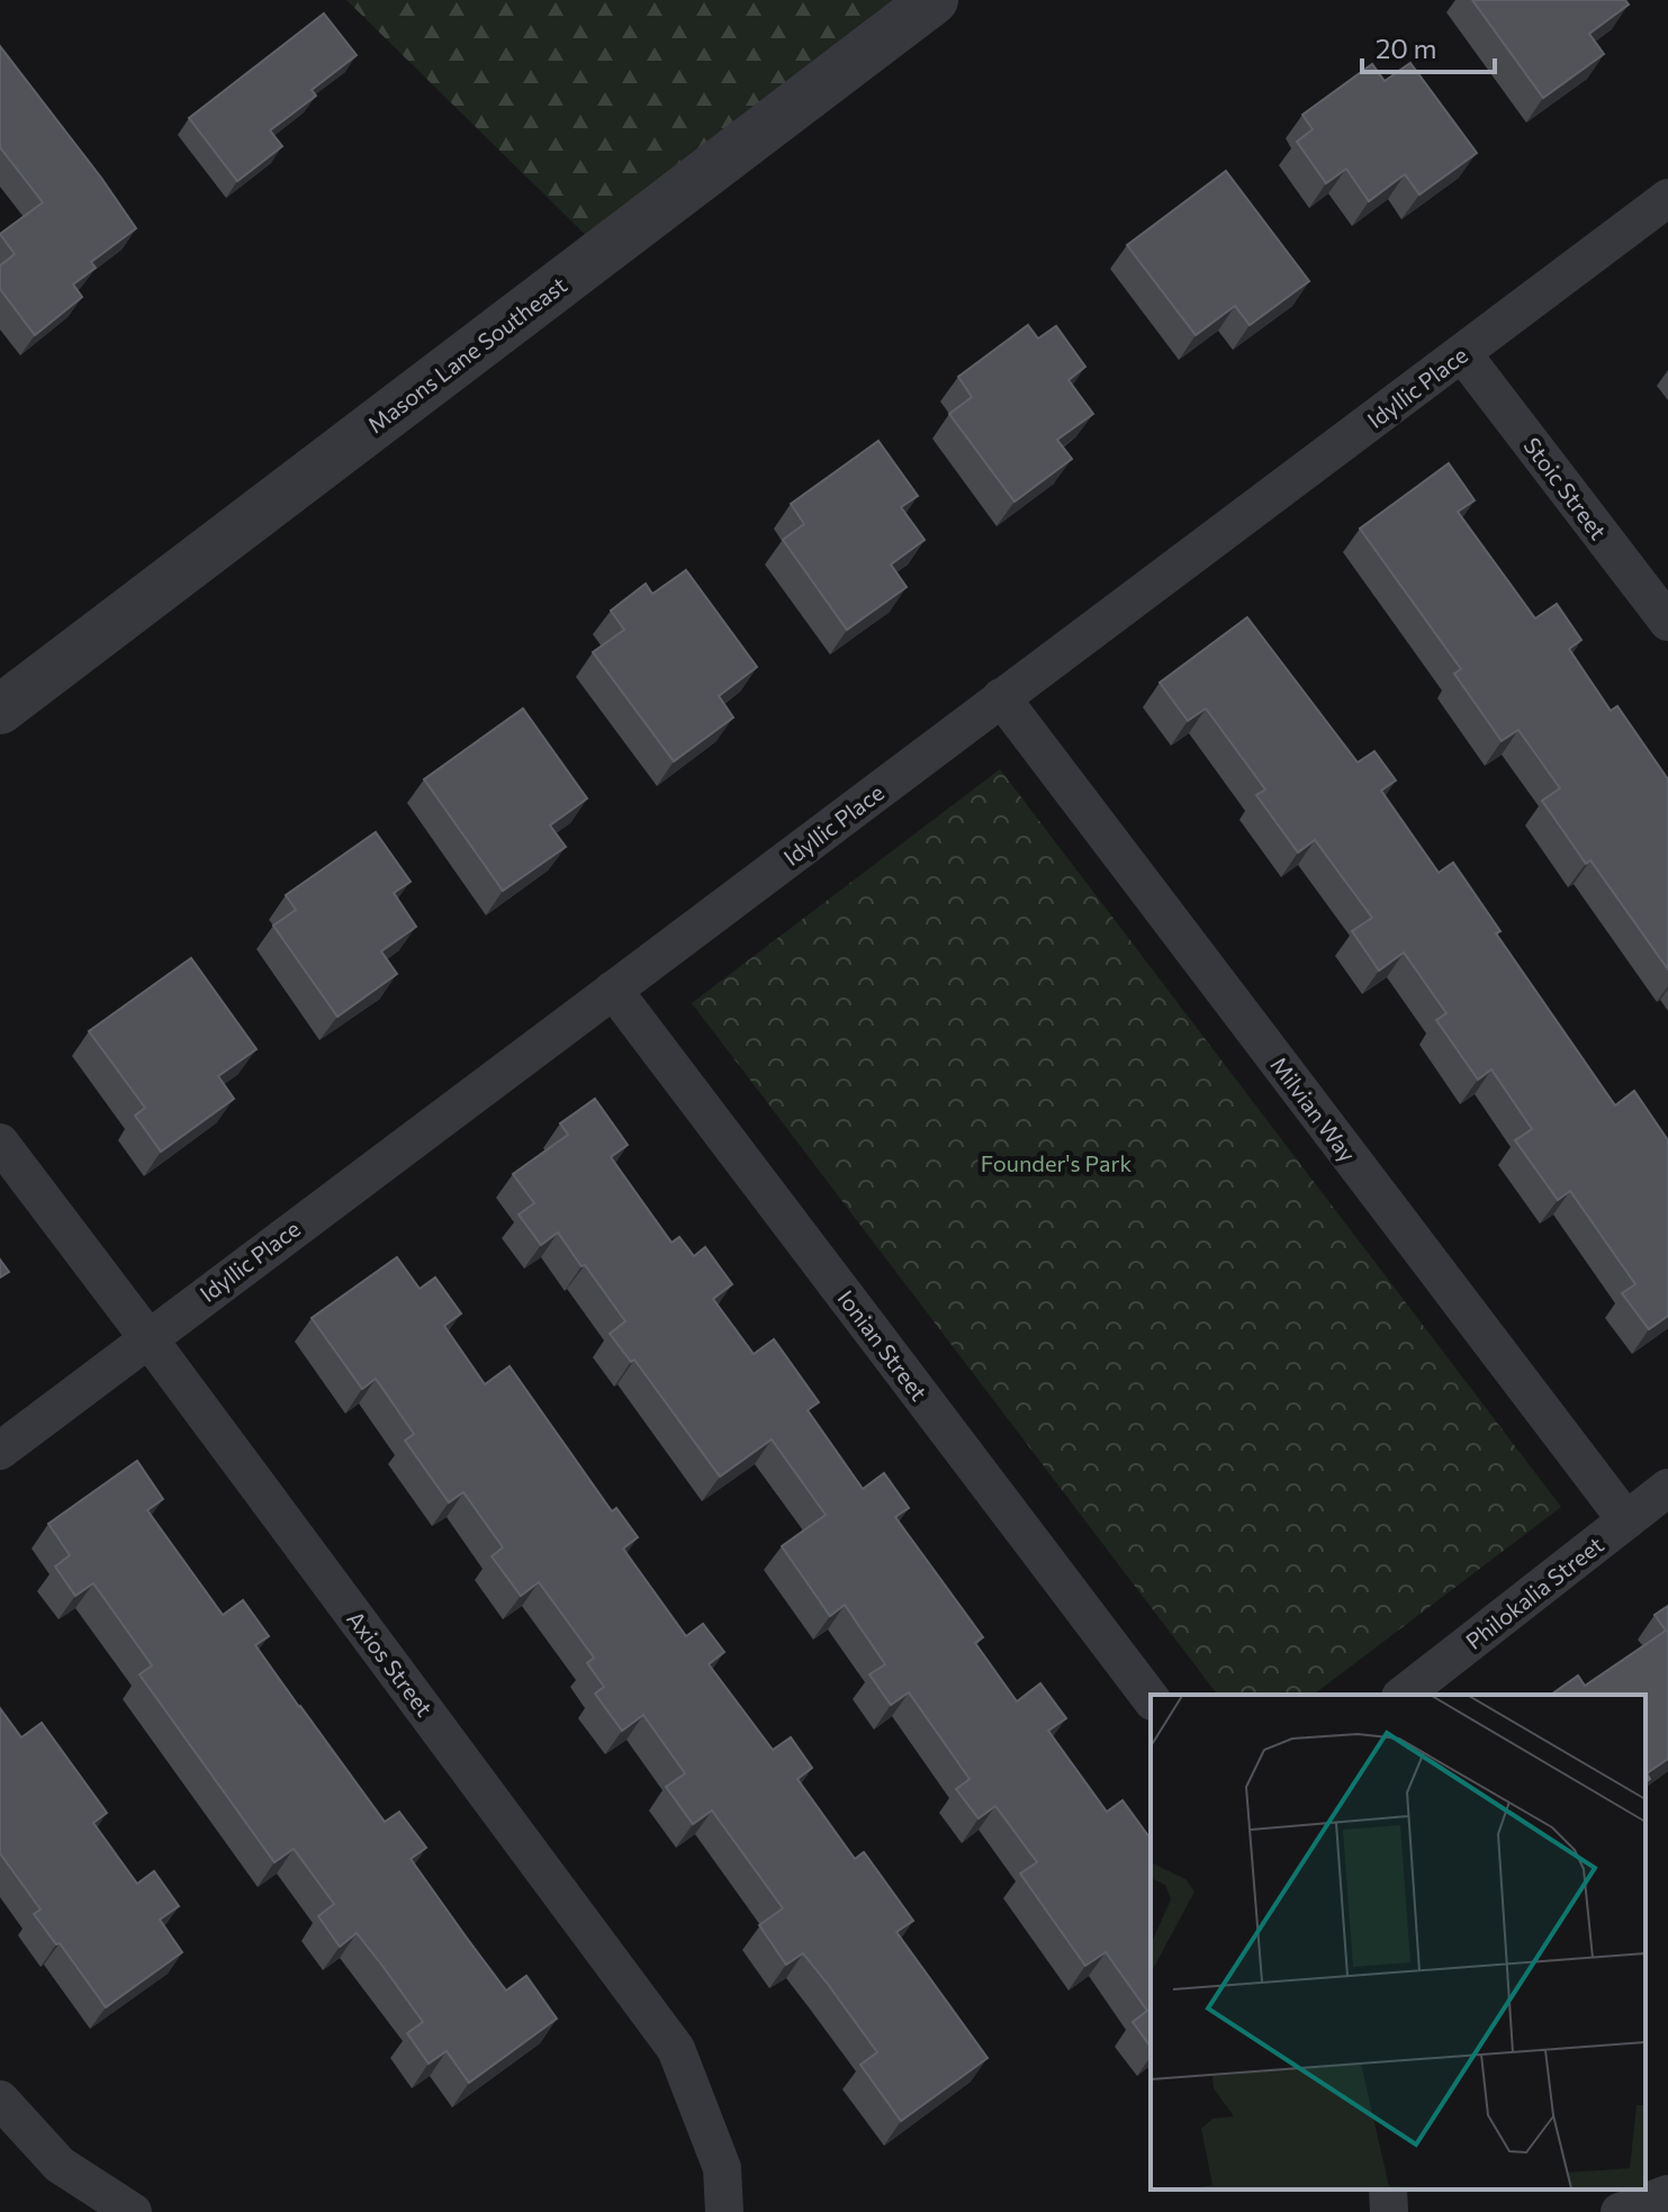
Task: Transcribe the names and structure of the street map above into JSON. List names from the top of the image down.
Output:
{
  "streets": {
    "street": [
      "Masons Lane Southeast",
      "Idyllic Place",
      "Stoic Street",
      "Milvian Way",
      "Ionian Street",
      "Philokalia Street",
      "Axios Street"
    ]
  },
  "crossings": [
    ["Idyllic Place", "Stoic Street"],
    ["Idyllic Place", "Milvian Way"],
    ["Idyllic Place", "Ionian Street"],
    ["Idyllic Place", "Axios Street"],
    ["Milvian Way", "Philokalia Street"]
  ],
  "parks": ["Founder's Park"],
  "scale_bar": "20 m"
}
